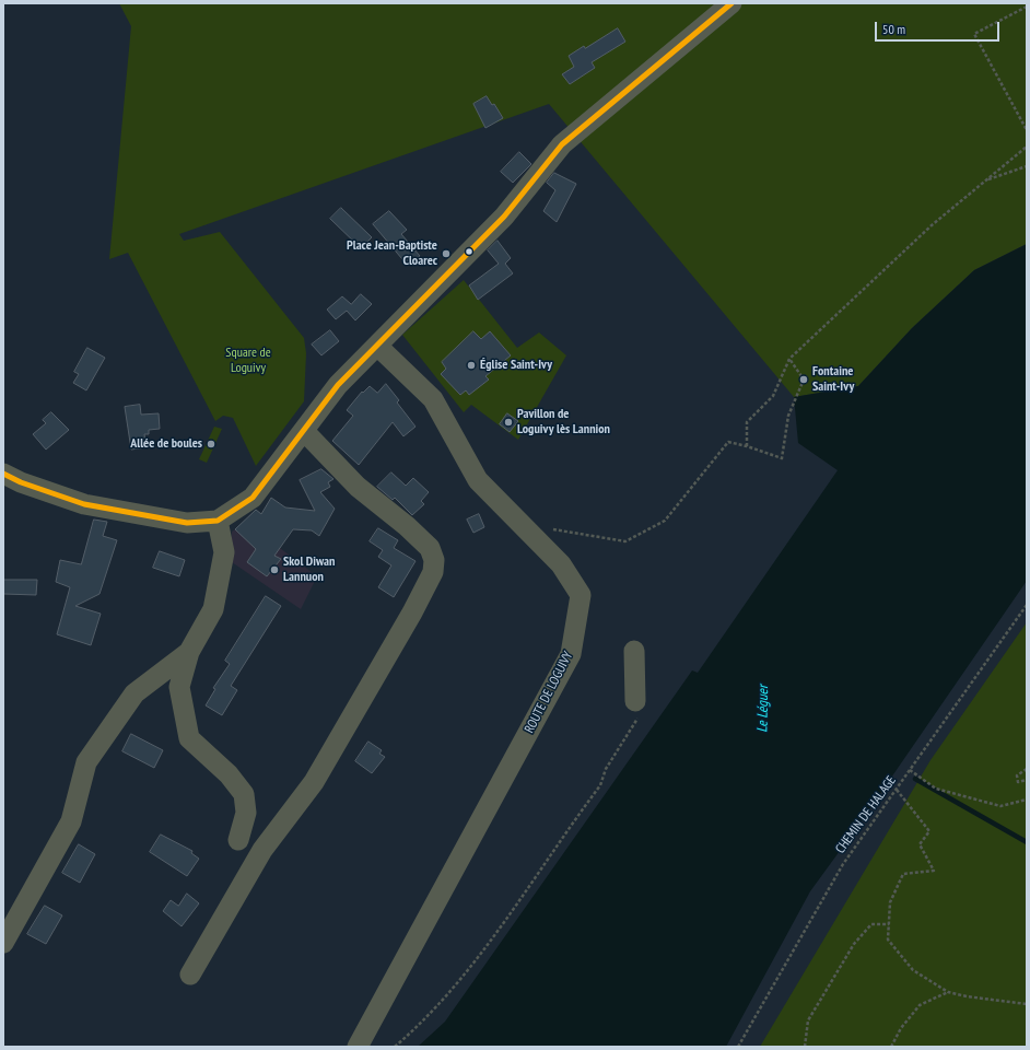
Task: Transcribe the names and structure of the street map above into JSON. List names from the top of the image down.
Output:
{
  "streets": {
    "street": ["ROUTE DE LOGUIVY"],
    "path": ["CHEMIN DE HALAGE"]
  },
  "water": ["Le Léguer"],
  "parks": ["Square de Loguivy"],
  "places": [
    "Place Jean-Baptiste Cloarec",
    "Église Saint-Ivy",
    "Fontaine Saint-Ivy",
    "Pavillon de Loguivy lès Lannion",
    "Allée de boules",
    "Skol Diwan Lannuon"
  ],
  "scale_bar": "50 m"
}
